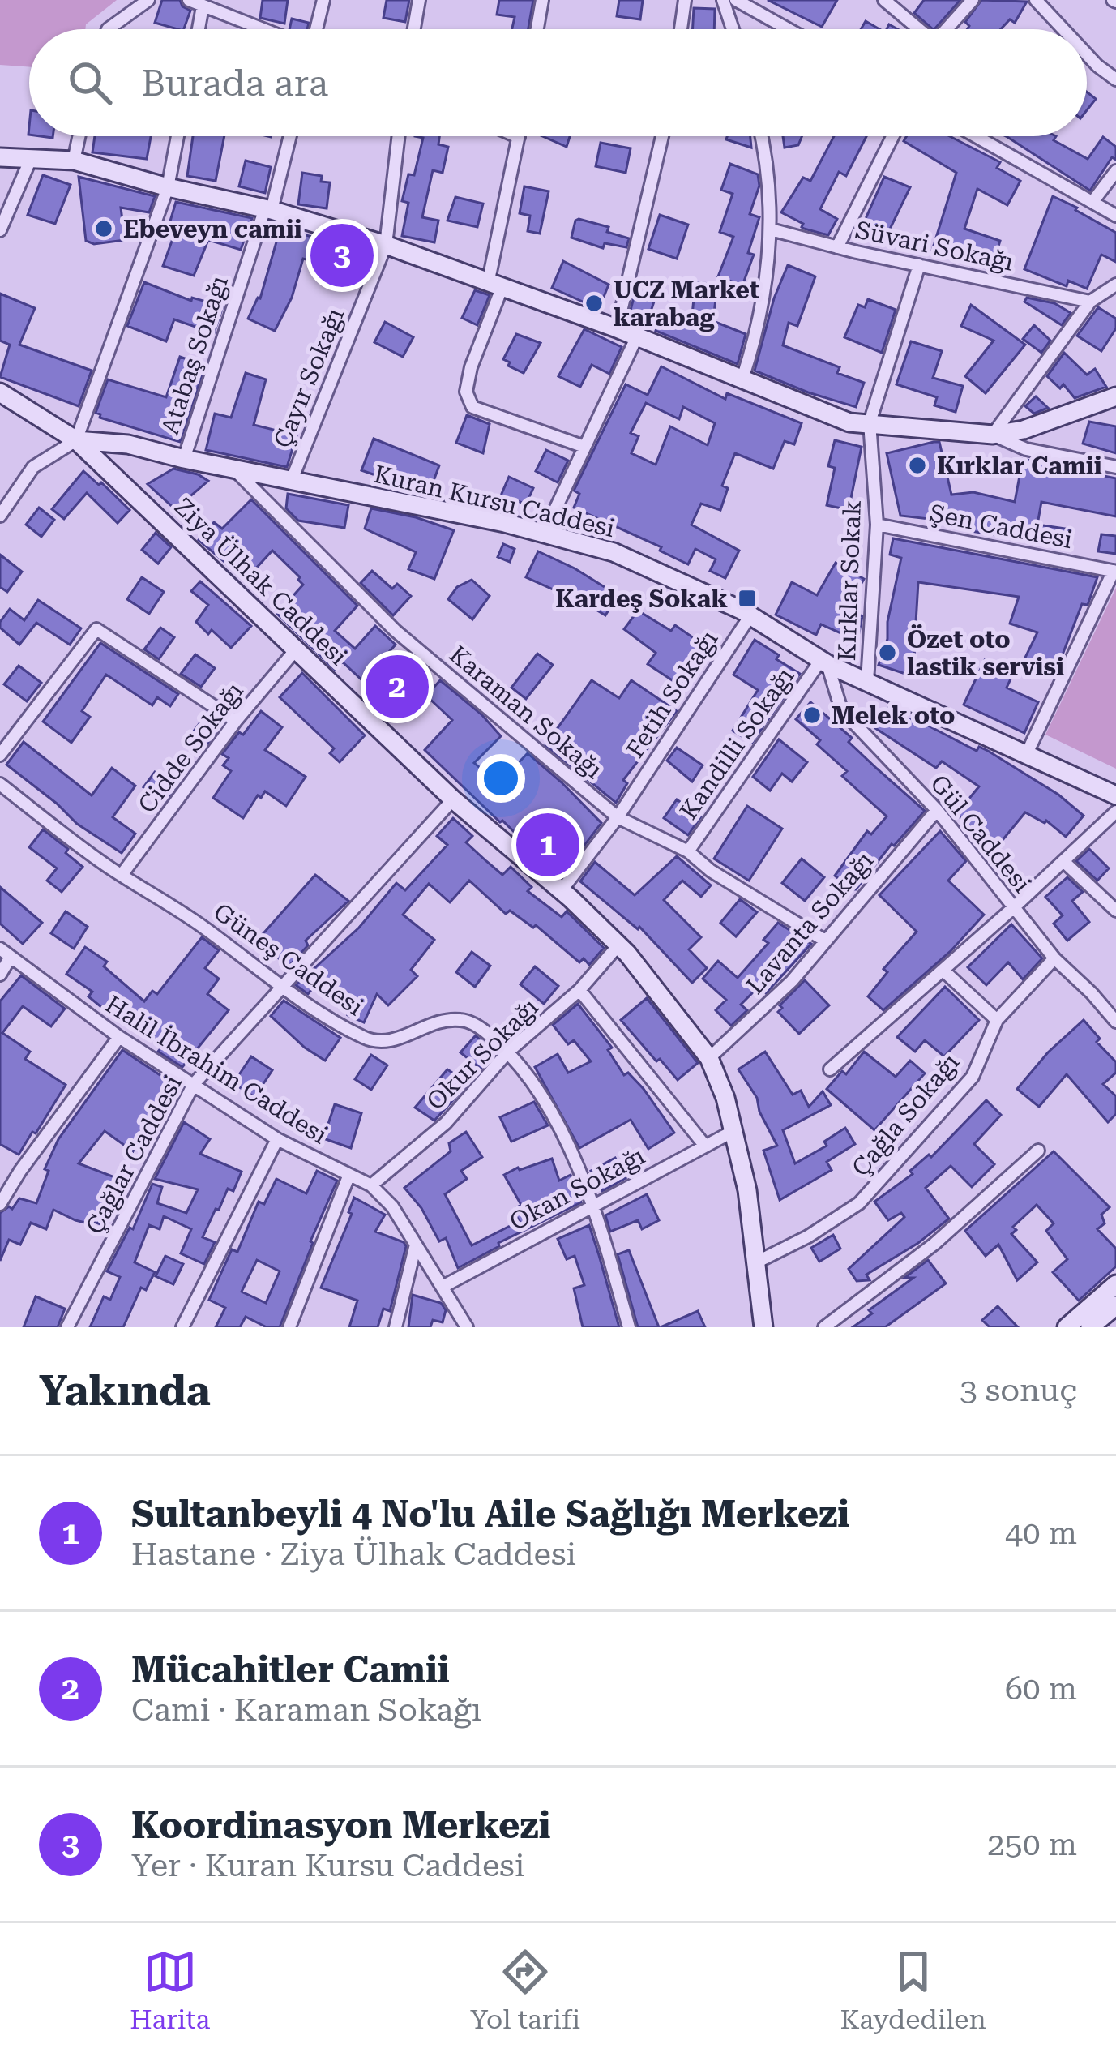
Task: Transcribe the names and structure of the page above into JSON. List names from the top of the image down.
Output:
{
  "streets": {
    "street": [
      "Süvari Sokağı",
      "Atabaş Sokağı",
      "Çayır Sokağı",
      "Kuran Kursu Caddesi",
      "Şen Caddesi",
      "Kırklar Sokak",
      "Ziya Ülhak Caddesi",
      "Fetih Sokağı",
      "Karaman Sokağı",
      "Kandilli Sokağı",
      "Cidde Sokağı",
      "Gül Caddesi",
      "Lavanta Sokağı",
      "Güneş Caddesi",
      "Okur Sokağı",
      "Halil İbrahim Caddesi",
      "Çağla Sokağı",
      "Çağlar Caddesi",
      "Okan Sokağı"
    ]
  },
  "crossings": [
    ["Atabaş Sokağı", "Kuran Kursu Caddesi"],
    ["Çayır Sokağı", "Kuran Kursu Caddesi"],
    ["Kuran Kursu Caddesi", "Kırklar Sokak"],
    ["Kuran Kursu Caddesi", "Ziya Ülhak Caddesi"],
    ["Kuran Kursu Caddesi", "Fetih Sokağı"],
    ["Kuran Kursu Caddesi", "Karaman Sokağı"],
    ["Kuran Kursu Caddesi", "Kandilli Sokağı"],
    ["Kuran Kursu Caddesi", "Gül Caddesi"],
    ["Şen Caddesi", "Kırklar Sokak"],
    ["Ziya Ülhak Caddesi", "Fetih Sokağı"],
    ["Ziya Ülhak Caddesi", "Cidde Sokağı"],
    ["Ziya Ülhak Caddesi", "Lavanta Sokağı"],
    ["Ziya Ülhak Caddesi", "Okur Sokağı"],
    ["Ziya Ülhak Caddesi", "Çağla Sokağı"],
    ["Ziya Ülhak Caddesi", "Çağlar Caddesi"],
    ["Ziya Ülhak Caddesi", "Okan Sokağı"],
    ["Fetih Sokağı", "Karaman Sokağı"],
    ["Karaman Sokağı", "Kandilli Sokağı"],
    ["Karaman Sokağı", "Lavanta Sokağı"],
    ["Kandilli Sokağı", "Gül Caddesi"],
    ["Cidde Sokağı", "Güneş Caddesi"],
    ["Gül Caddesi", "Lavanta Sokağı"],
    ["Gül Caddesi", "Çağla Sokağı"],
    ["Güneş Caddesi", "Okur Sokağı"],
    ["Güneş Caddesi", "Çağlar Caddesi"],
    ["Güneş Caddesi", "Okan Sokağı"],
    ["Okur Sokağı", "Halil İbrahim Caddesi"],
    ["Halil İbrahim Caddesi", "Çağlar Caddesi"],
    ["Halil İbrahim Caddesi", "Okan Sokağı"]
  ],
  "places": {
    "other": [
      "Ebeveyn camii",
      "UCZ Market karabag",
      "Kırklar Camii",
      "Özet oto lastik servisi",
      "Melek oto"
    ],
    "transit": ["Kardeş Sokak"]
  },
  "page": {
    "search": "Burada ara",
    "pins": ["3", "2", "1"],
    "heading": ["Yakında", "3 sonuç"],
    "list": [
      {
        "mark": "1",
        "name": "Sultanbeyli 4 No'lu Aile Sağlığı Merkezi",
        "note": "Hastane · Ziya Ülhak Caddesi",
        "value": "40 m"
      },
      {
        "mark": "2",
        "name": "Mücahitler Camii",
        "note": "Cami · Karaman Sokağı",
        "value": "60 m"
      },
      {
        "mark": "3",
        "name": "Koordinasyon Merkezi",
        "note": "Yer · Kuran Kursu Caddesi",
        "value": "250 m"
      }
    ],
    "nav": ["Harita", "Yol tarifi", "Kaydedilen"]
  }
}
